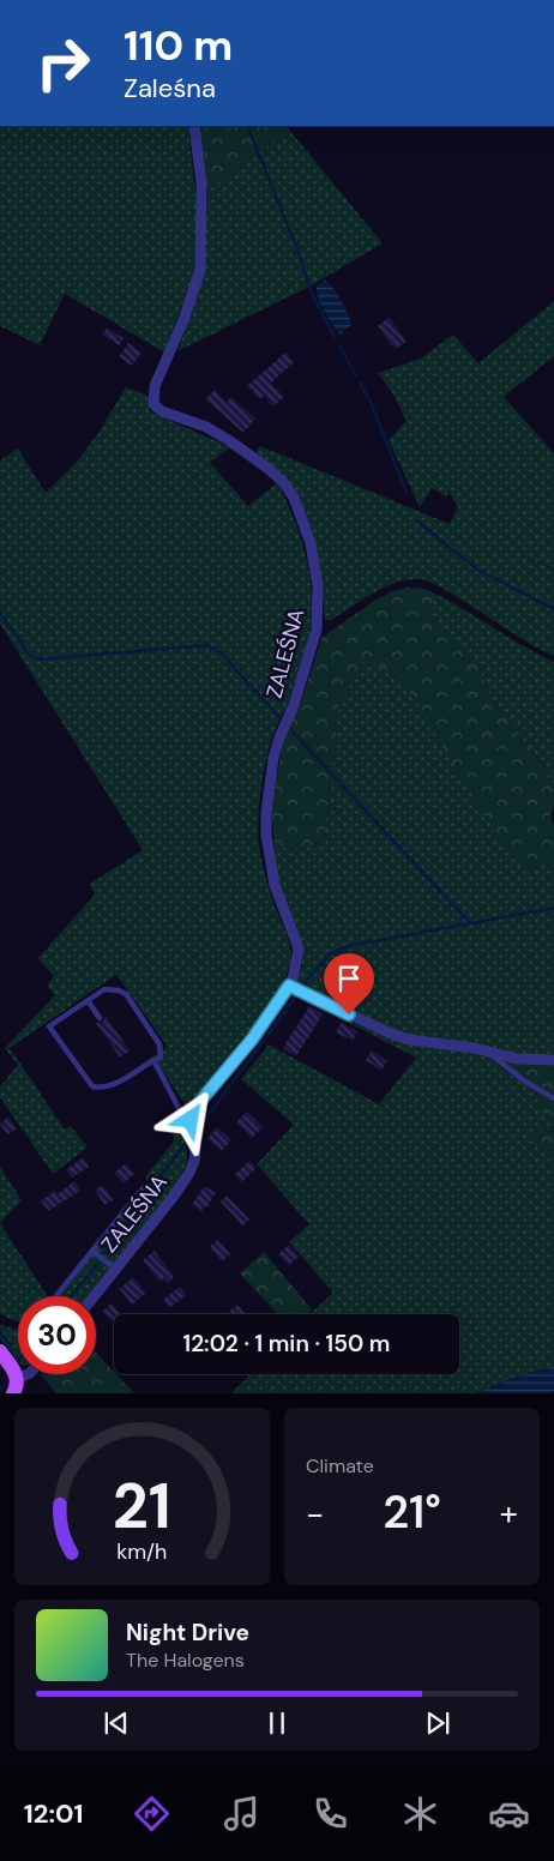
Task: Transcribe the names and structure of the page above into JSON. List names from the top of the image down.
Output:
{
  "streets": {
    "street": ["ZALEŚNA"]
  },
  "page": {
    "turn": ["110 m", "Zaleśna"],
    "limit": "30",
    "trip": "12:02 · 1 min · 150 m",
    "tile": "Climate",
    "heat": ["−", "21°", "+"],
    "song": ["Night Drive", "The Halogens"],
    "tabs": "12:01",
    "gauge": ["21", "km/h"]
  }
}
